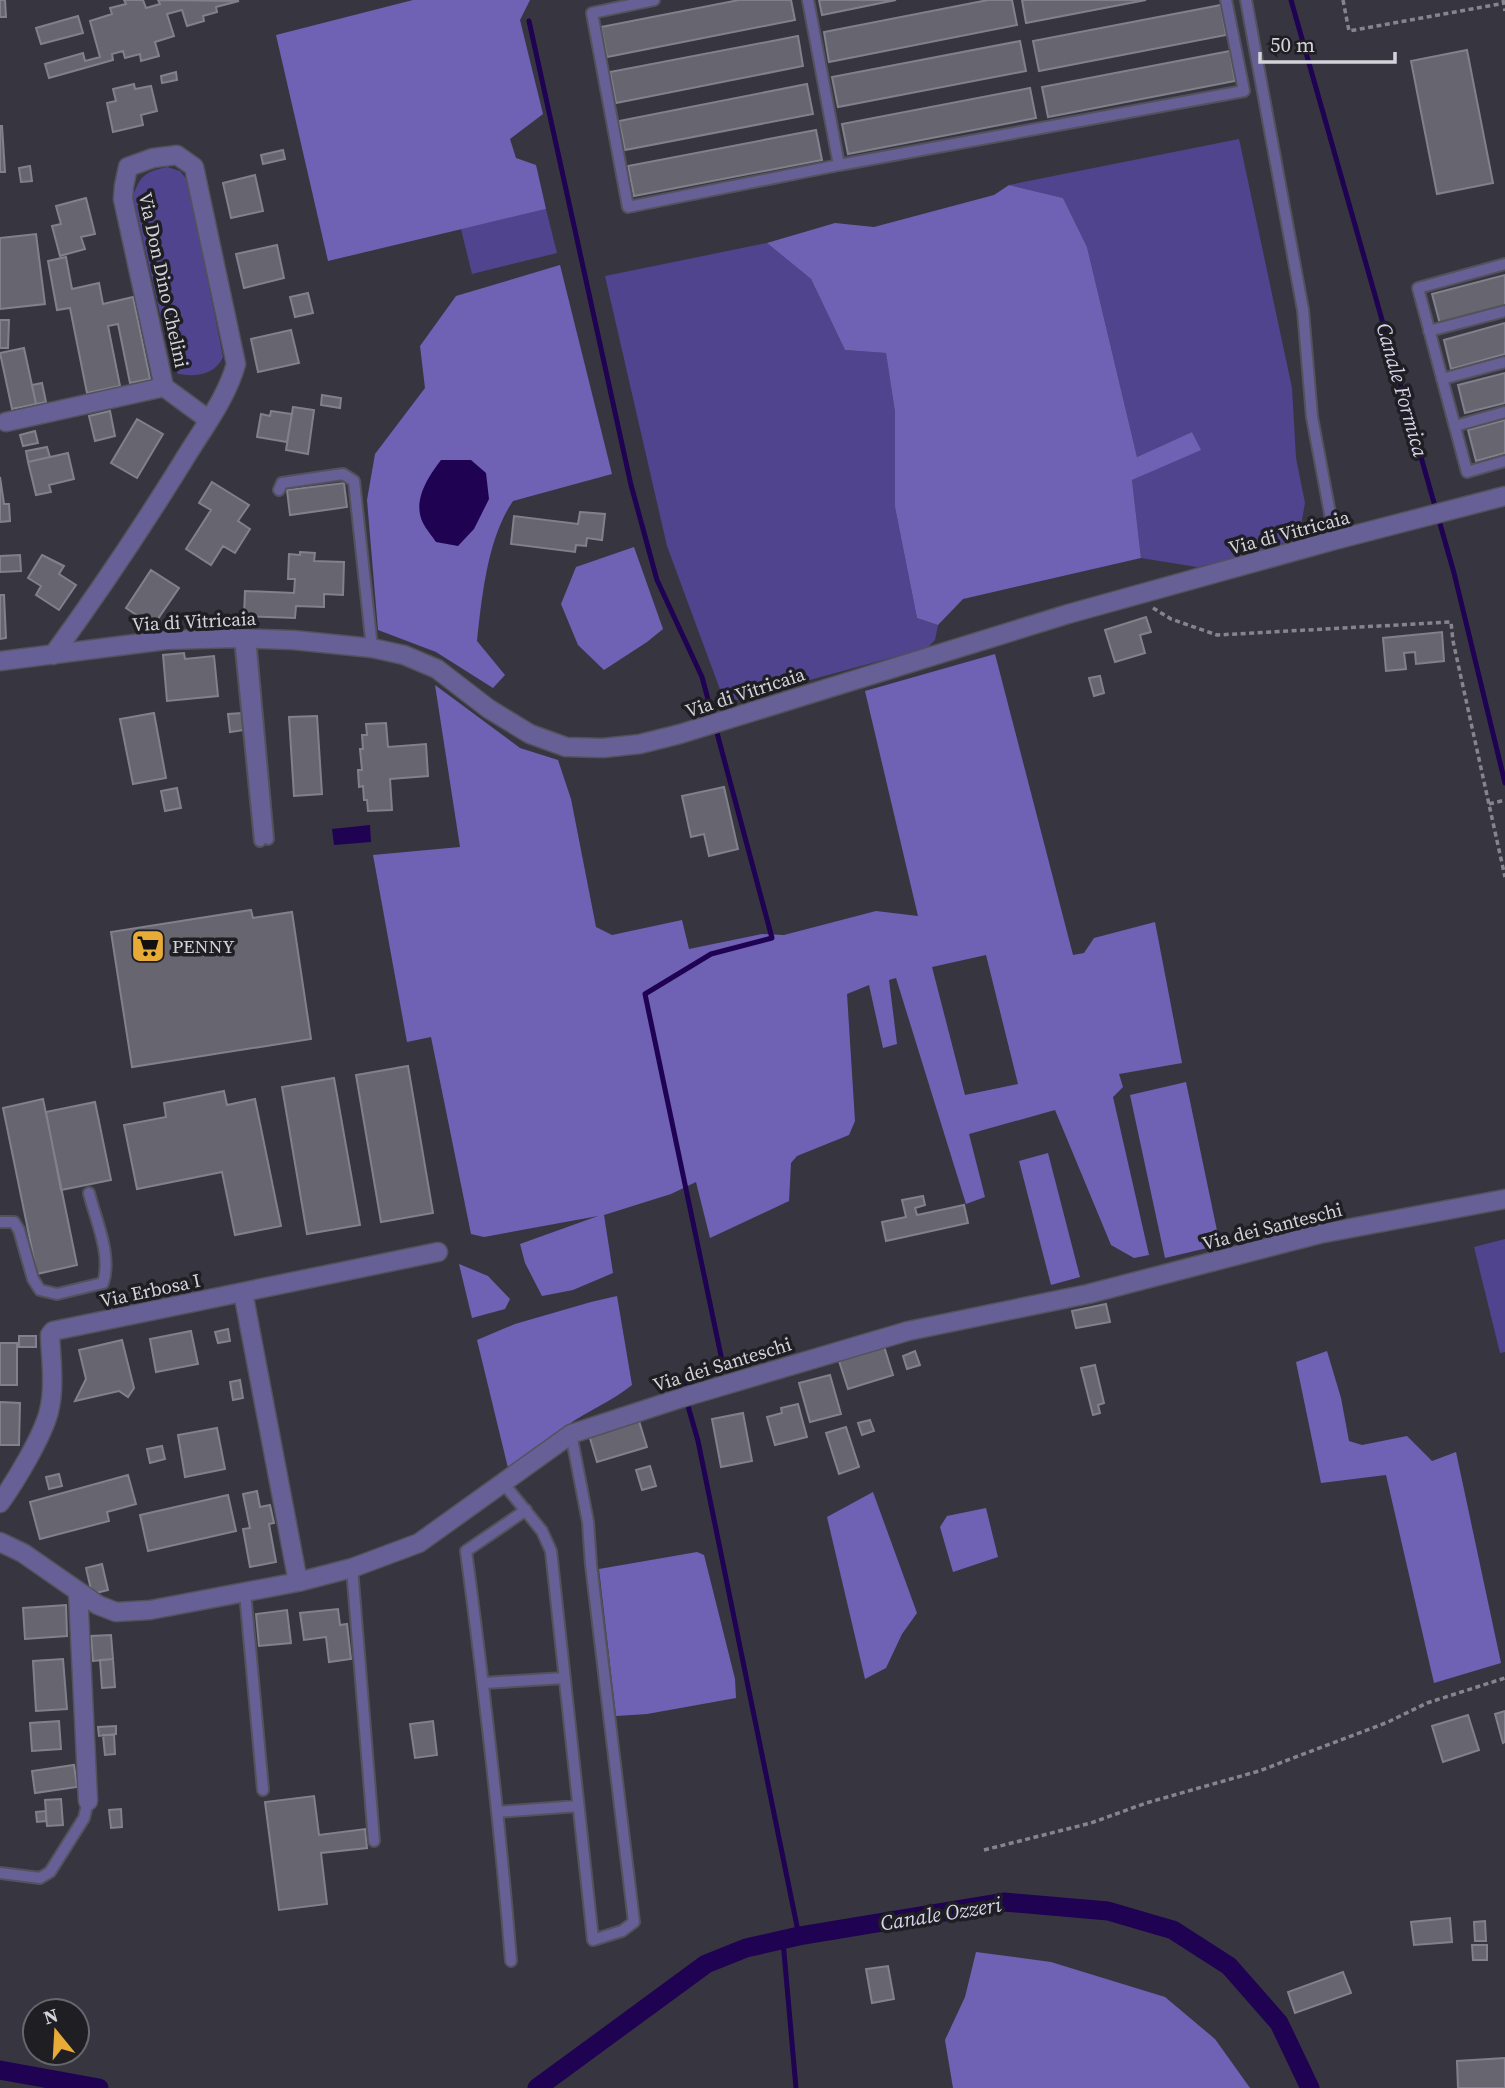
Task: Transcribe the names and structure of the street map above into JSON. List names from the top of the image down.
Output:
{
  "streets": {
    "street": [
      "Via Don Dino Chelini",
      "Via di Vitricaia",
      "Via dei Santeschi",
      "Via Erbosa I"
    ]
  },
  "crossings": [
    ["Via Don Dino Chelini", "Via di Vitricaia"]
  ],
  "water": ["Canale Formica", "Canale Ozzeri"],
  "places": {
    "supermarket": ["PENNY"]
  },
  "scale_bar": "50 m",
  "north": "top"
}
